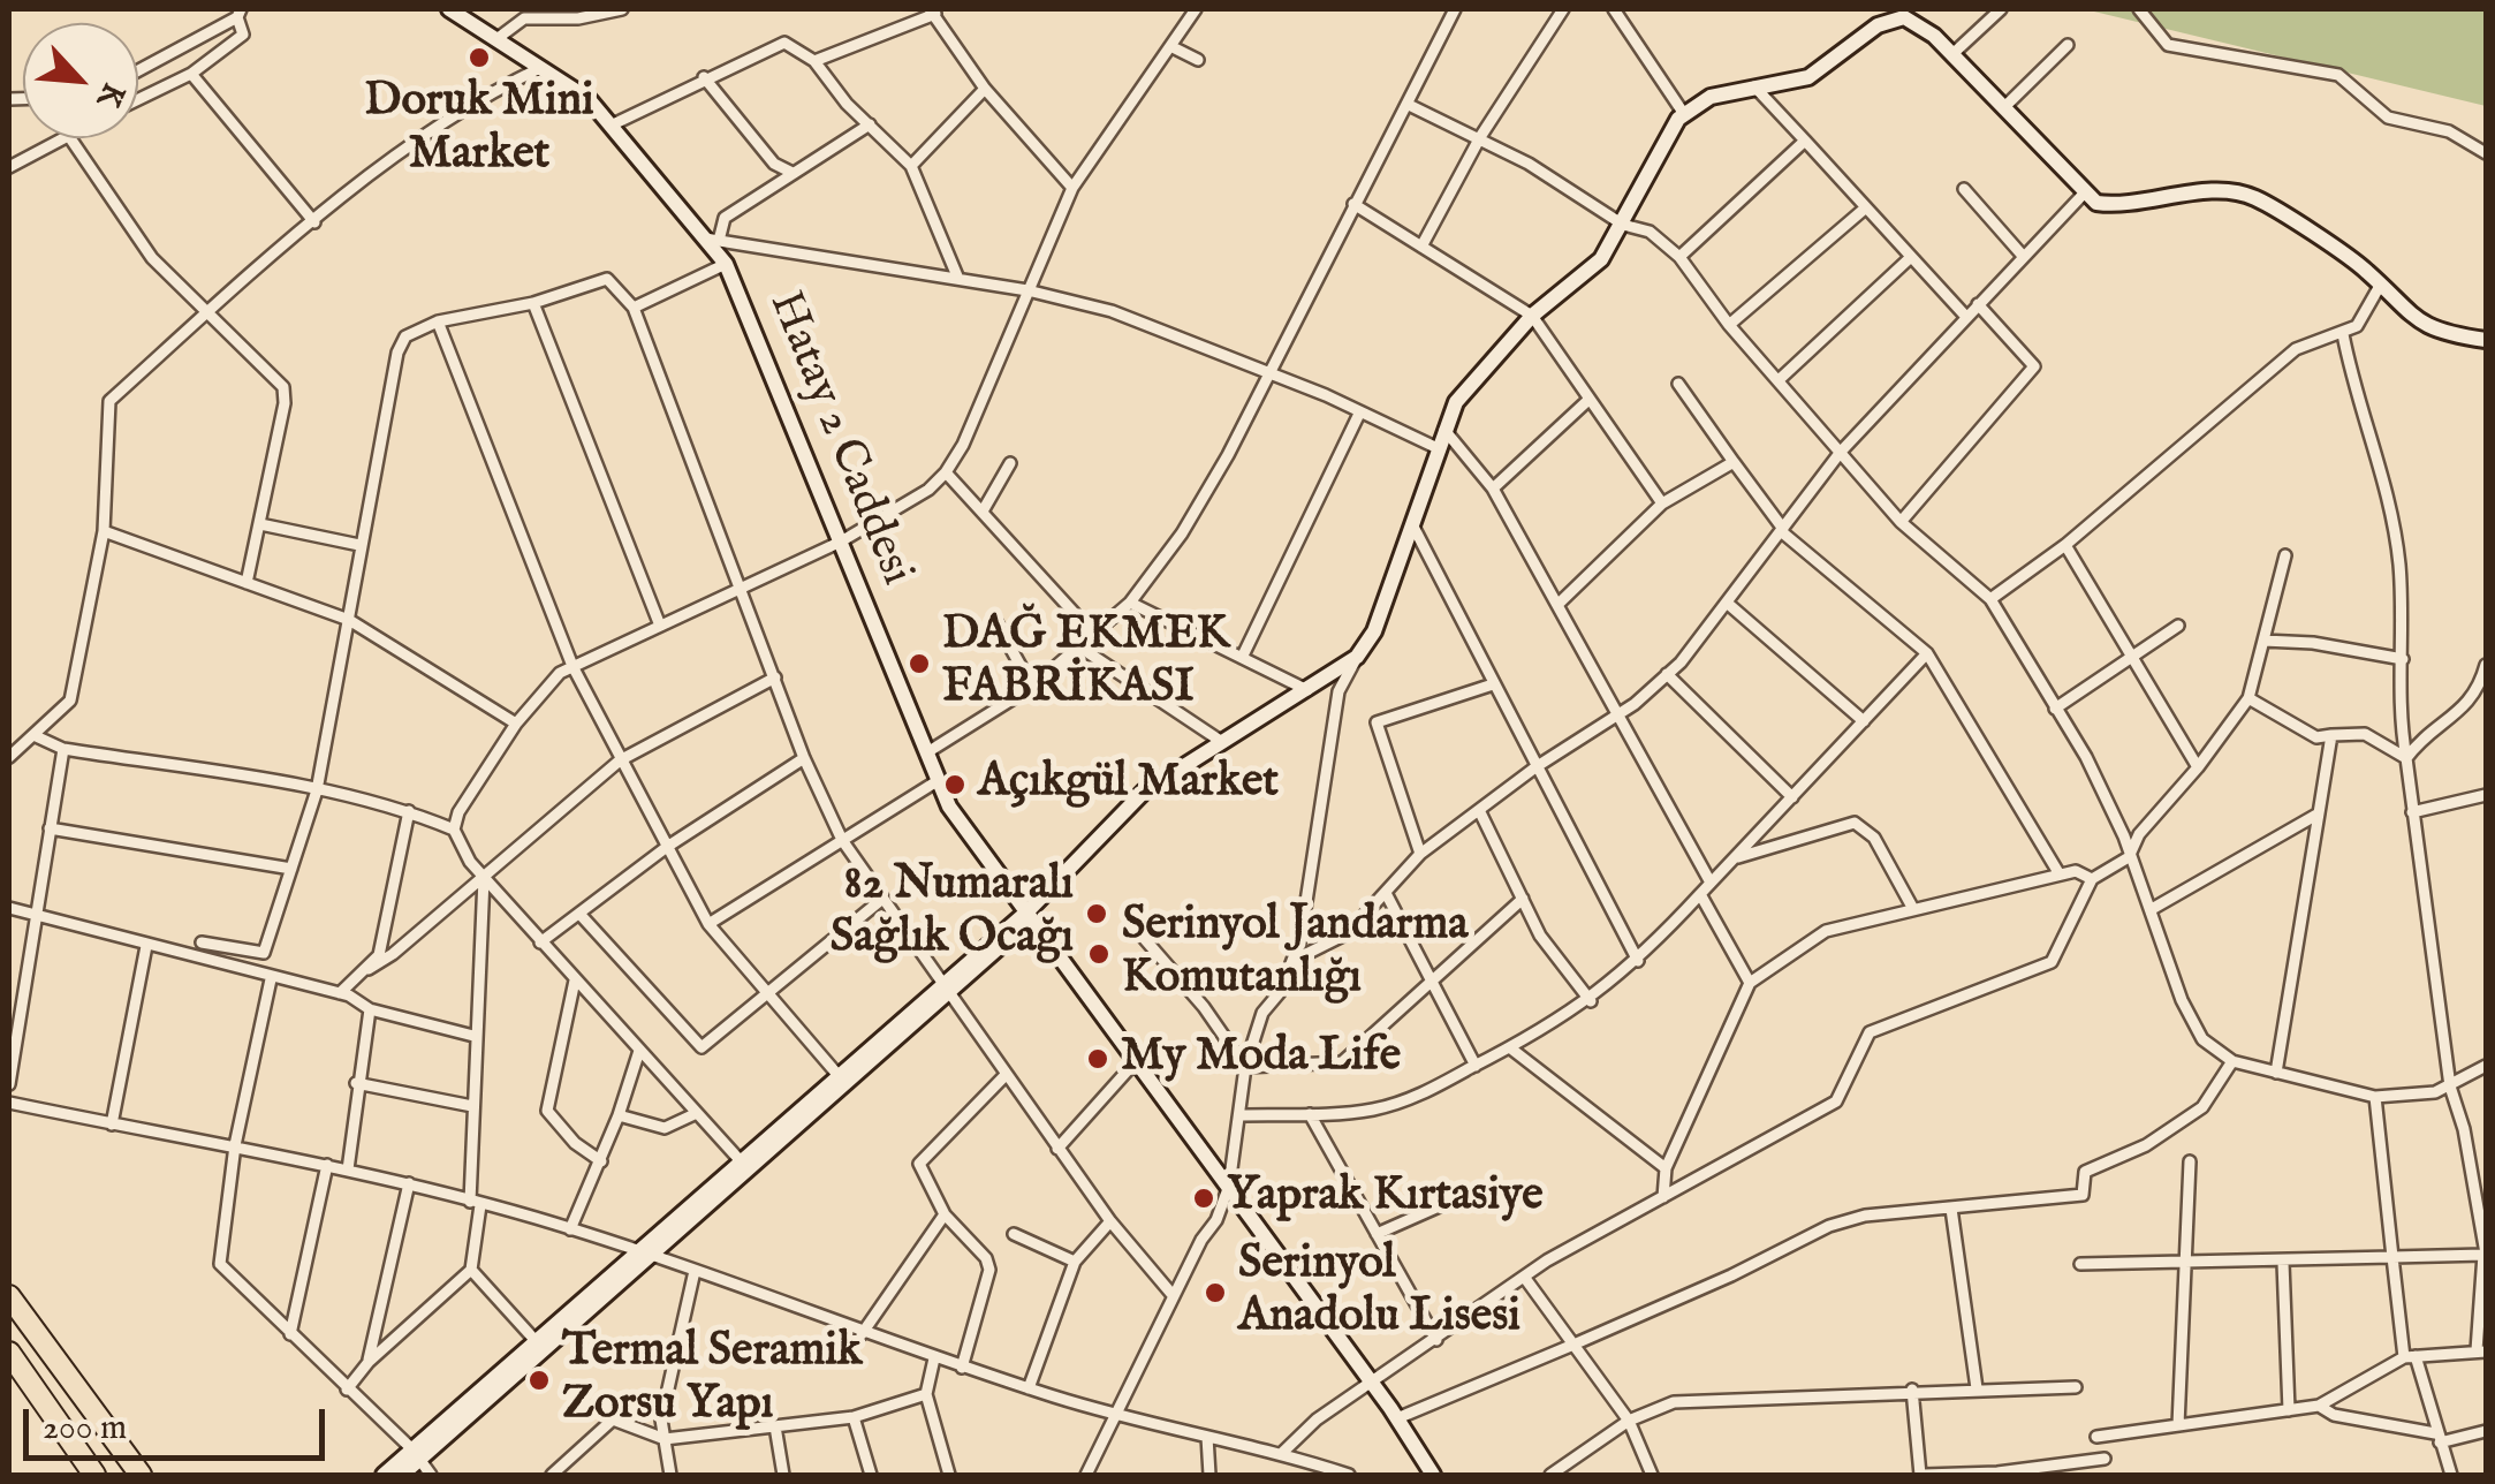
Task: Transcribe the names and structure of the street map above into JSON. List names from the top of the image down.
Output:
{
  "streets": {
    "street": ["Hatay 2 Caddesi"]
  },
  "places": [
    "Doruk Mini Market",
    "DAĞ EKMEK FABRİKASI",
    "Açıkgül Market",
    "82 Numaralı Sağlık Ocağı",
    "Serinyol Jandarma Komutanlığı",
    "My Moda Life",
    "Yaprak Kırtasiye",
    "Serinyol Anadolu Lisesi",
    "Termal Seramik Zorsu Yapı"
  ],
  "scale_bar": "200 m",
  "north": "bottom right"
}
